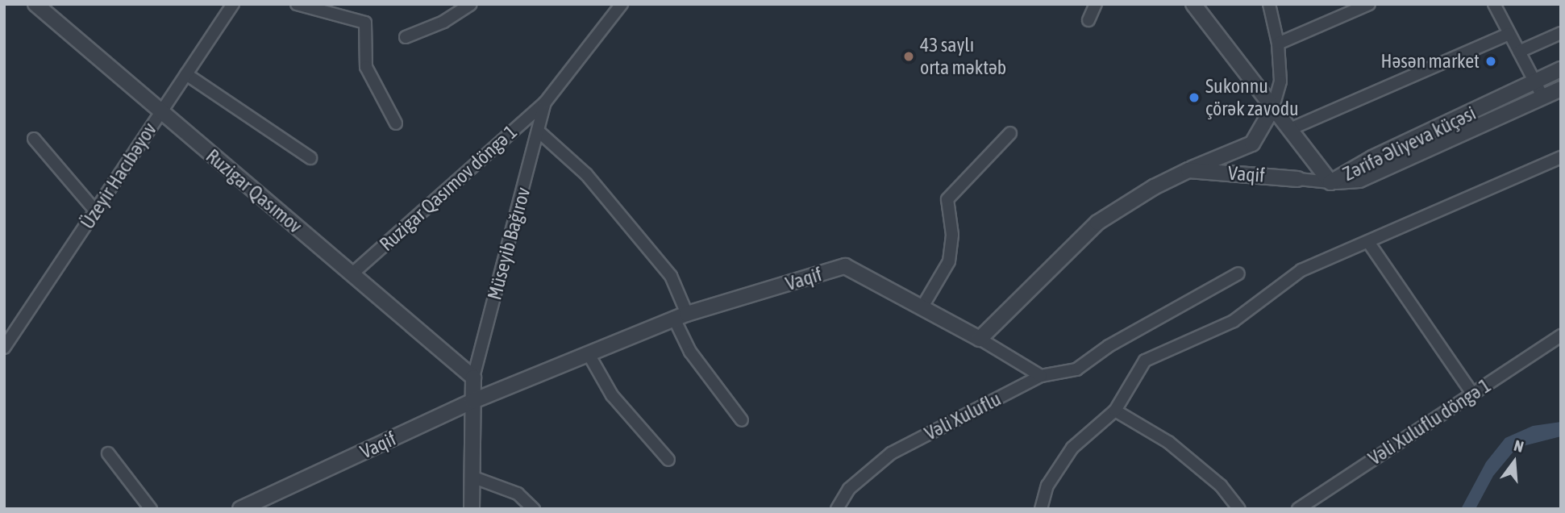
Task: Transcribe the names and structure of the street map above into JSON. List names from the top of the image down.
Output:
{
  "streets": {
    "street": [
      "Zərifə Əliyeva küçəsi",
      "Vaqif",
      "Üzeyir Hacıbəyov",
      "Ruzigar Qasımov döngə 1",
      "Ruzigar Qasımov",
      "Müseyib Bağırov",
      "Vəli Xuluflu",
      "Vəli Xuluflu döngə 1"
    ]
  },
  "crossings": [
    ["Zərifə Əliyeva küçəsi", "Vaqif"],
    ["Vaqif", "Müseyib Bağırov"],
    ["Üzeyir Hacıbəyov", "Ruzigar Qasımov"],
    ["Ruzigar Qasımov döngə 1", "Ruzigar Qasımov"],
    ["Ruzigar Qasımov döngə 1", "Müseyib Bağırov"],
    ["Ruzigar Qasımov", "Müseyib Bağırov"]
  ],
  "places": ["43 saylı orta məktəb", "Həsən market", "Sukonnu çörək zavodu"],
  "north": "top"
}
